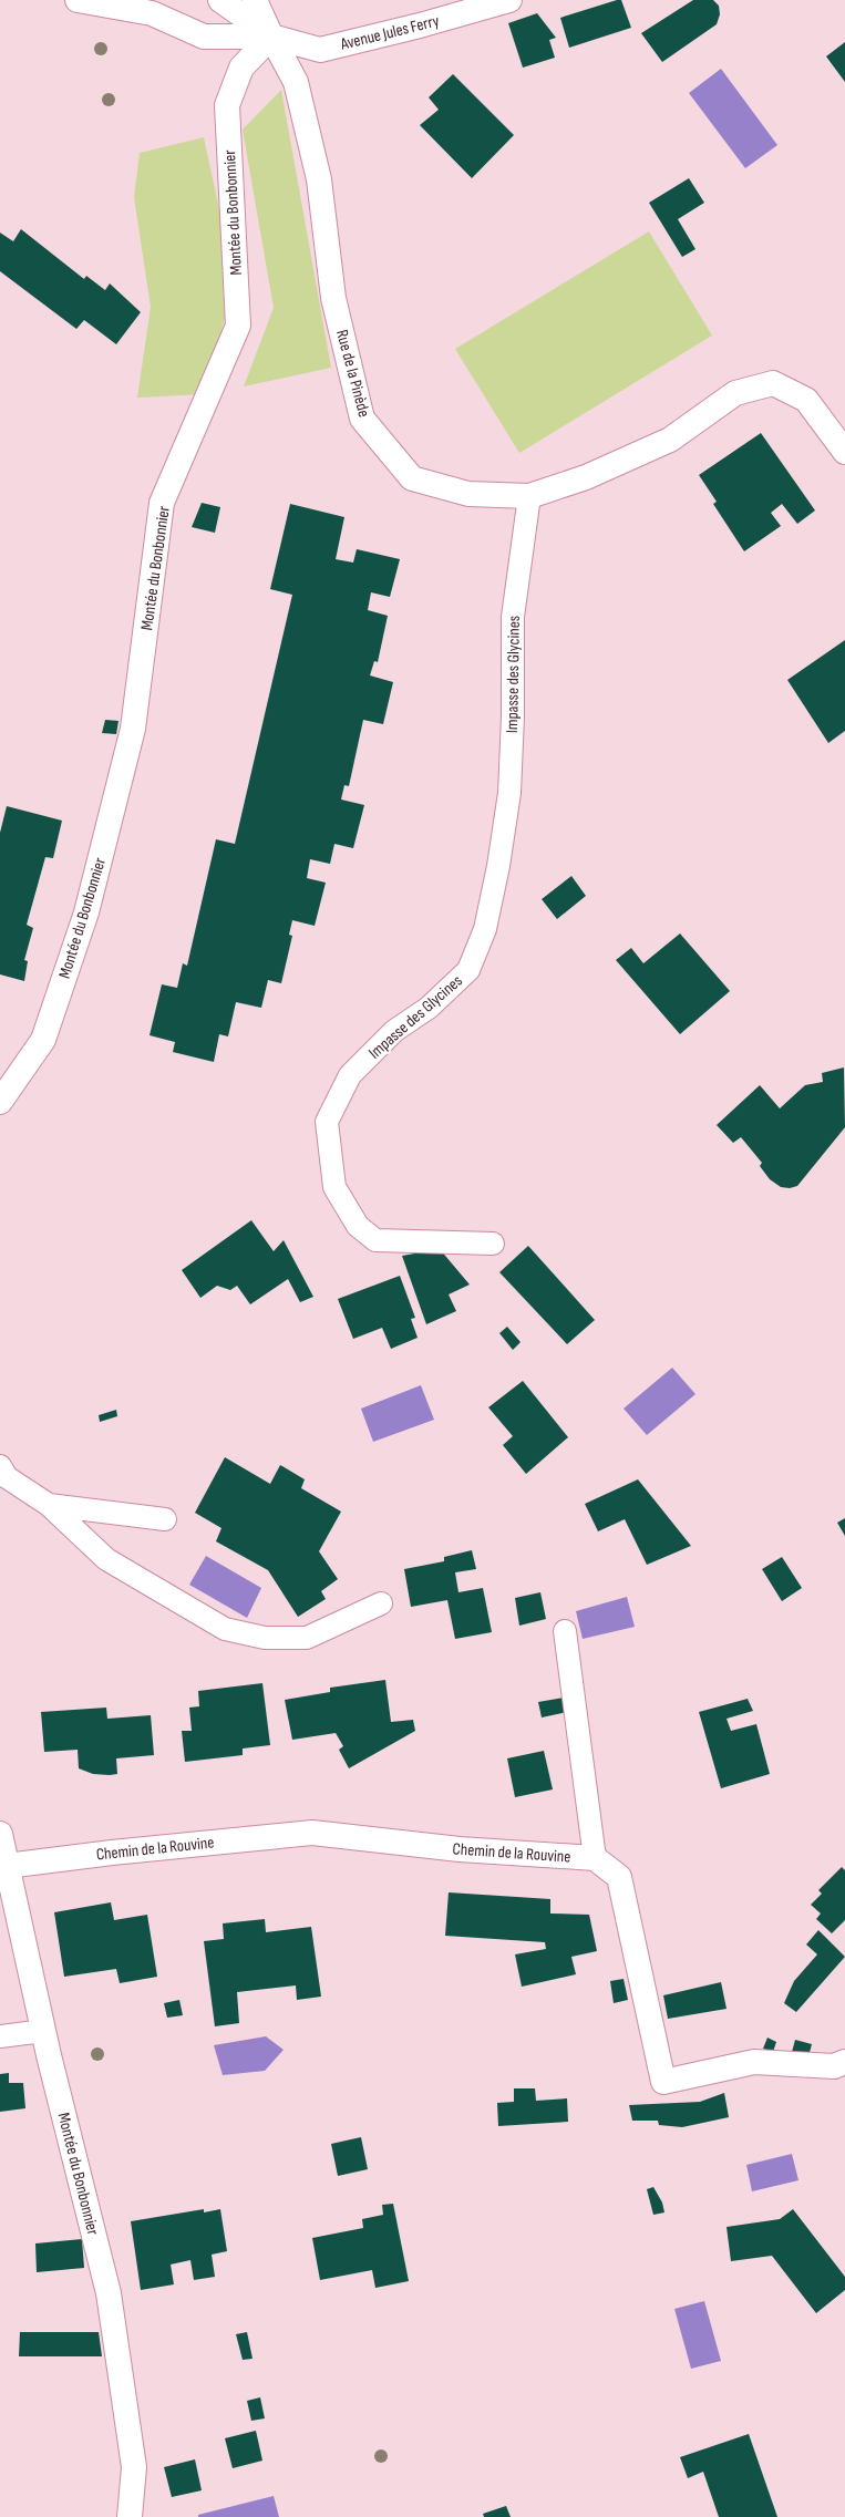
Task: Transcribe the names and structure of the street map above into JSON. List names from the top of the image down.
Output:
{
  "streets": {
    "street": [
      "Avenue Jules Ferry",
      "Montée du Bonbonnier",
      "Rue de la Pinède",
      "Chemin de la Rouvine"
    ],
    "lane": ["Impasse des Glycines"]
  },
  "crossings": [
    ["Avenue Jules Ferry", "Montée du Bonbonnier"],
    ["Avenue Jules Ferry", "Rue de la Pinède"],
    ["Montée du Bonbonnier", "Rue de la Pinède"],
    ["Montée du Bonbonnier", "Chemin de la Rouvine"],
    ["Rue de la Pinède", "Impasse des Glycines"]
  ]
}
